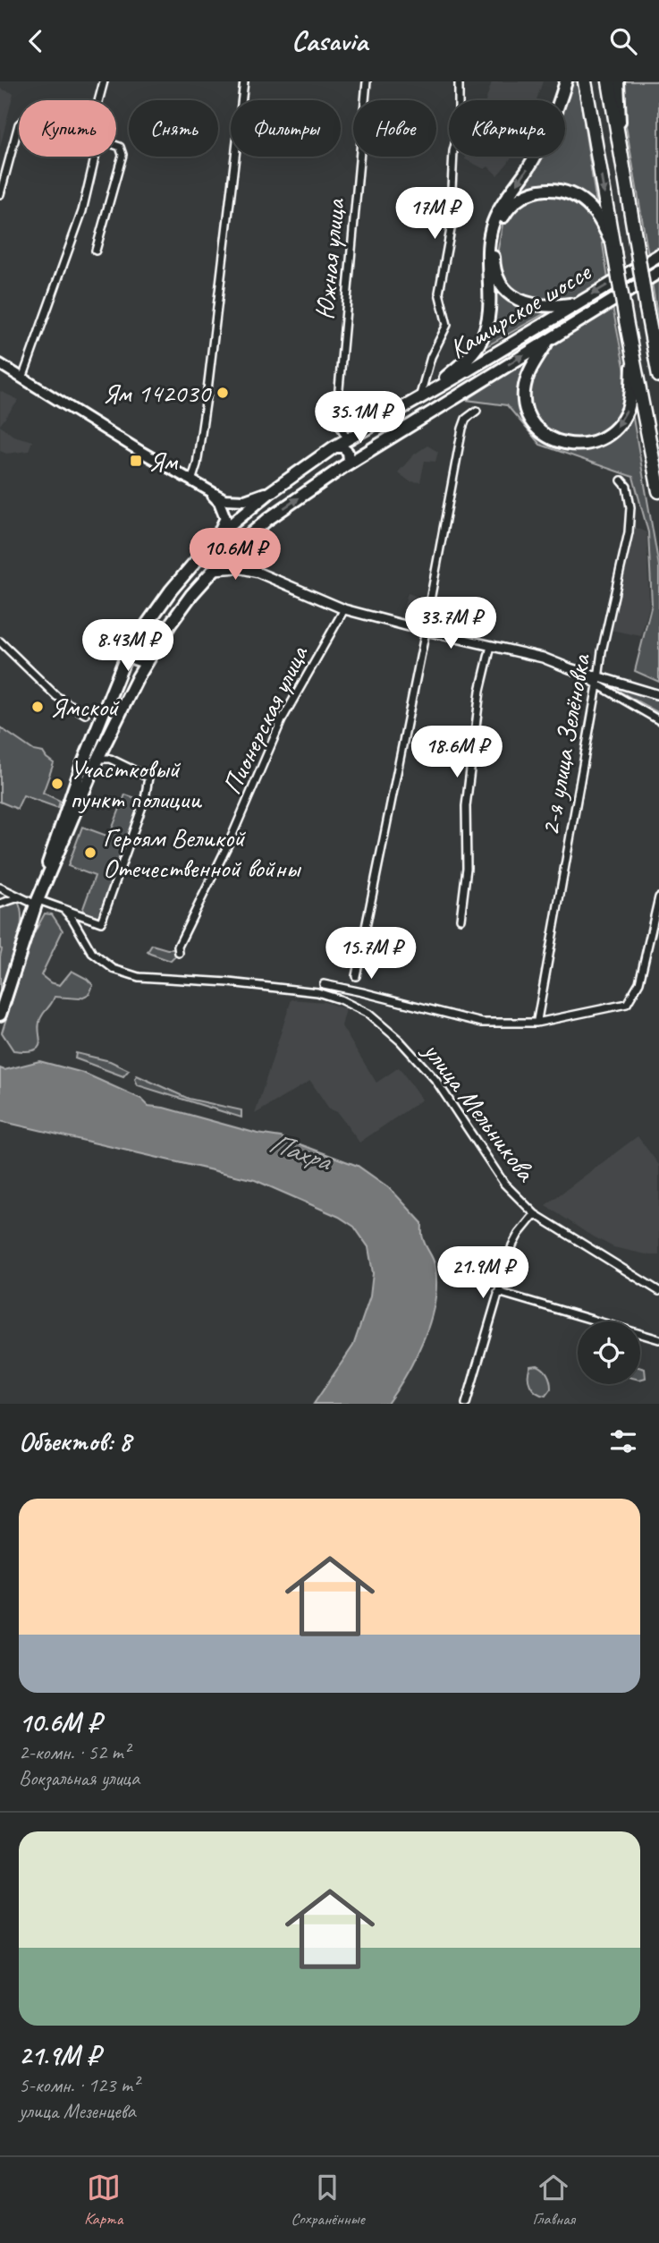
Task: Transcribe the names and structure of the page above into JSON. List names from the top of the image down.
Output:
{
  "streets": {
    "main road": ["Каширское шоссе"],
    "street": [
      "Южная улица",
      "Пионерская улица",
      "2-я улица Зелёновка",
      "улица Мельникова"
    ]
  },
  "crossings": [
    ["Южная улица", "Каширское шоссе"]
  ],
  "water": ["Пахра"],
  "places": {
    "other": [
      "Ям 142030",
      "Ямской",
      "Участковый пункт полиции",
      "Героям Великой Отечественной войны"
    ],
    "transit": ["Ям"]
  },
  "page": {
    "header": "Casavia",
    "chip": [
      "Купить",
      "Снять",
      "Фильтры",
      "Новое",
      "Квартира"
    ],
    "price": [
      "17M ₽",
      "35.1M ₽",
      "10.6M ₽",
      "33.7M ₽",
      "8.43M ₽",
      "18.6M ₽",
      "15.7M ₽",
      "21.9M ₽"
    ],
    "heading": "Объектов: 8",
    "list": [
      {
        "name": "10.6M ₽",
        "note": "2-комн. · 52 m² · Вокзальная улица"
      },
      {
        "name": "21.9M ₽",
        "note": "5-комн. · 123 m² · улица Мезенцева"
      }
    ],
    "tabs": ["Карта", "Сохранённые", "Главная"]
  }
}
